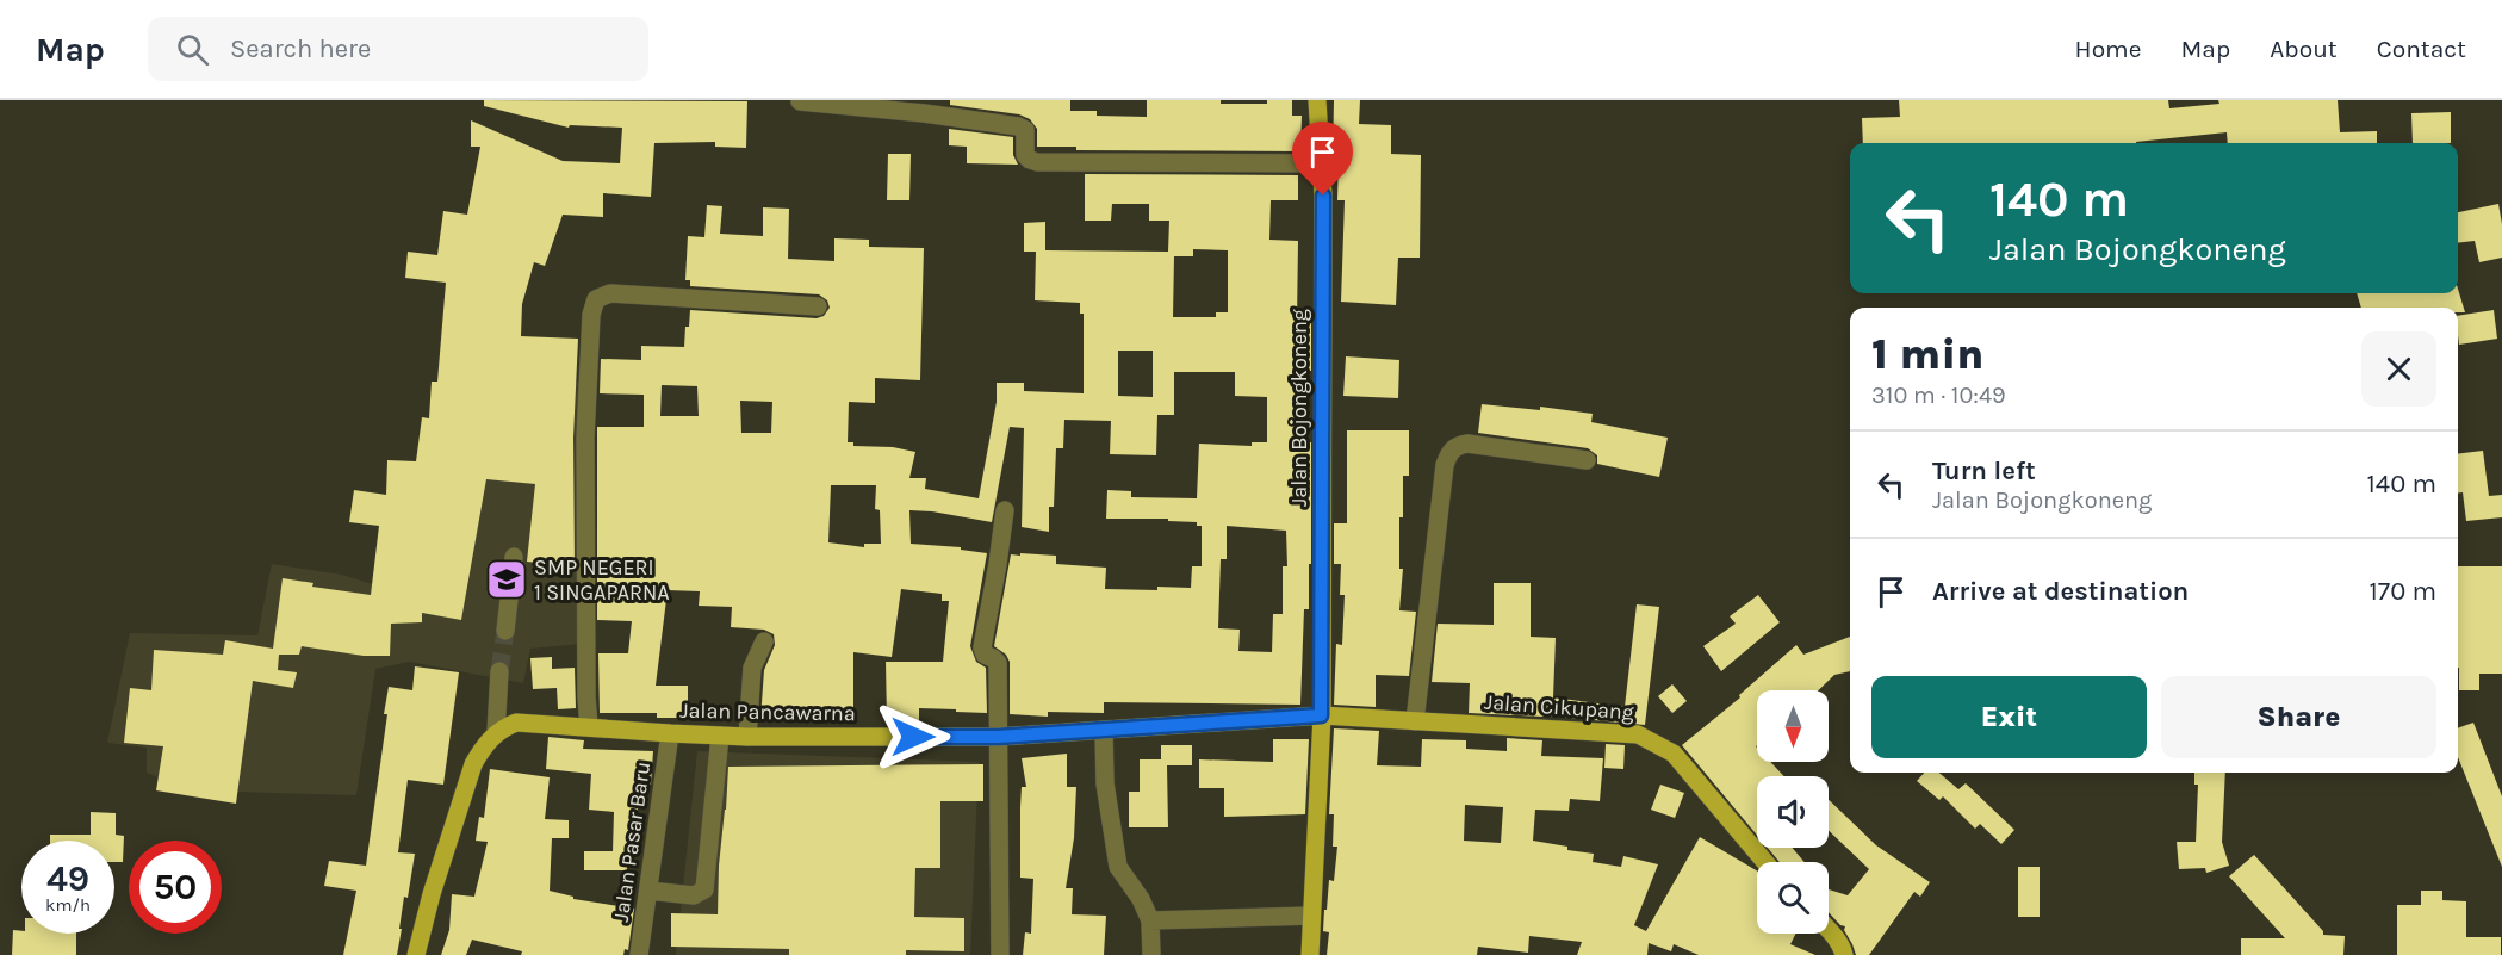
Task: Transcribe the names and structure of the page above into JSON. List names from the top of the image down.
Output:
{
  "streets": {
    "main road": ["Jalan Bojongkoneng", "Jalan Cikupang", "Jalan Pancawarna"],
    "street": ["Jalan Pasar Baru"]
  },
  "crossings": [
    ["Jalan Bojongkoneng", "Jalan Cikupang"],
    ["Jalan Bojongkoneng", "Jalan Pancawarna"],
    ["Jalan Cikupang", "Jalan Pancawarna"],
    ["Jalan Pancawarna", "Jalan Pasar Baru"]
  ],
  "places": {
    "school or university": ["SMP NEGERI 1 SINGAPARNA"]
  },
  "north": "bottom",
  "page": {
    "header": "Map",
    "search": "Search here",
    "nav": [
      "Home",
      "Map",
      "About",
      "Contact"
    ],
    "turn": ["140 m", "Jalan Bojongkoneng"],
    "heading": ["1 min", "310 m · 10:49"],
    "list": [
      {
        "name": "Turn left",
        "note": "Jalan Bojongkoneng",
        "value": "140 m"
      },
      {
        "name": "Arrive at destination",
        "value": "170 m"
      }
    ],
    "buttons": ["Exit", "Share"],
    "speed": "49 km/h",
    "limit": "50"
  }
}
